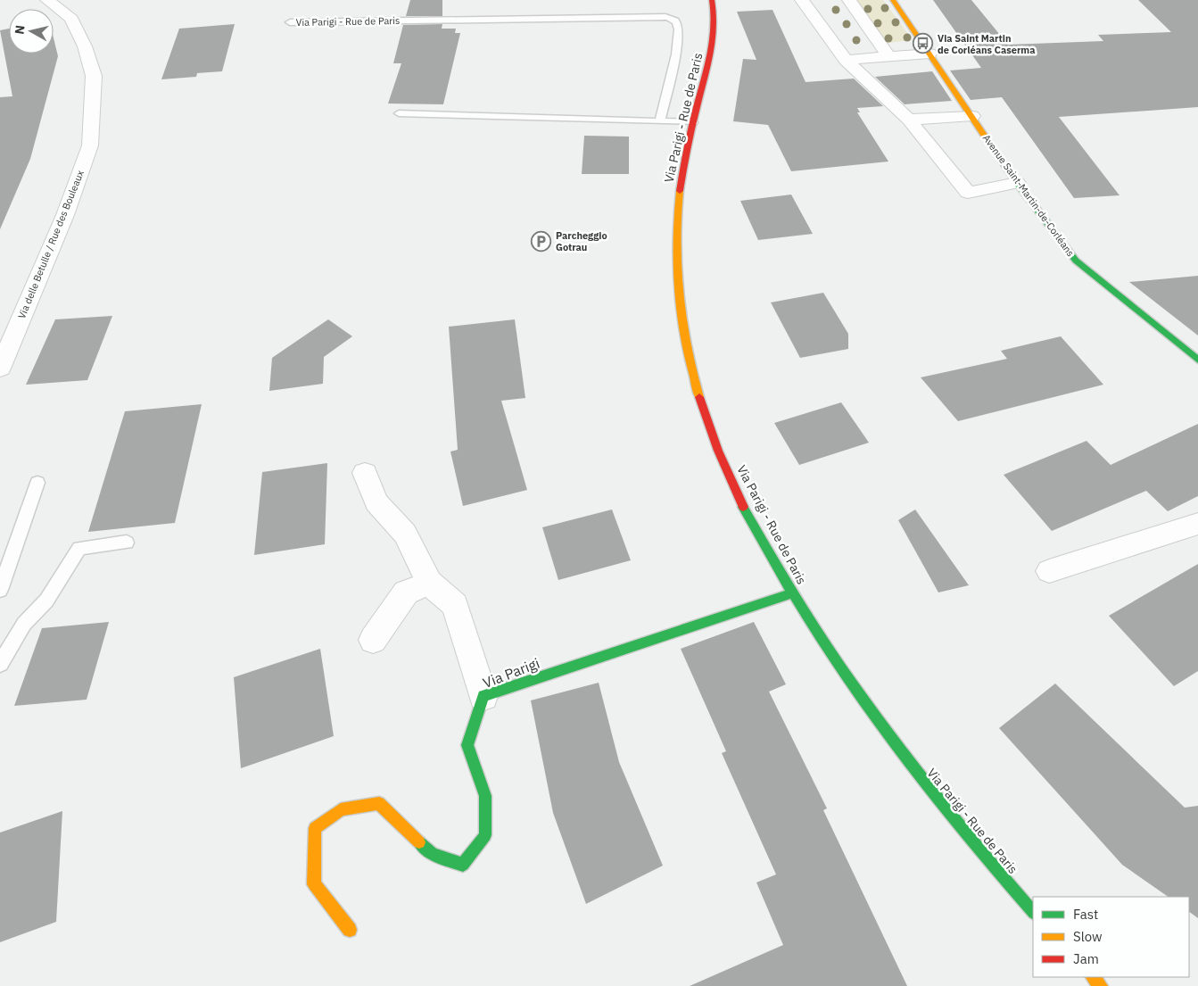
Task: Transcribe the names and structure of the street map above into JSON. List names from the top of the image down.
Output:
{
  "streets": {
    "street": [
      "Via Parigi - Rue de Paris",
      "Avenue Saint-Martin-de-Corléans",
      "Via delle Betulle / Rue des Bouleaux",
      "Via Parigi"
    ]
  },
  "crossings": [
    ["Via Parigi - Rue de Paris", "Via Parigi"]
  ],
  "places": {
    "bus stop": ["Via Saint Martin de Corléans Caserma"],
    "parking": ["Parcheggio Gotrau"]
  },
  "legend": ["Fast", "Slow", "Jam"],
  "north": "left"
}
